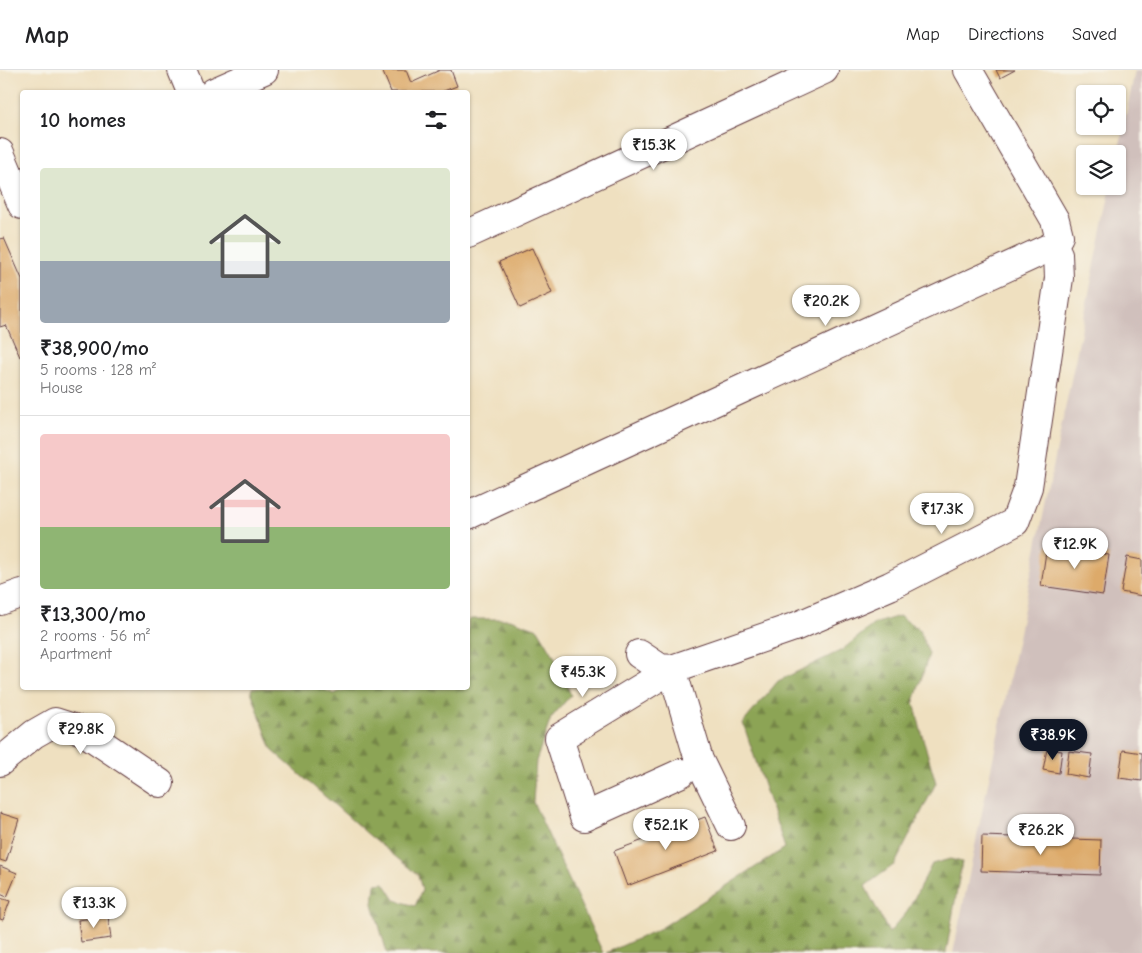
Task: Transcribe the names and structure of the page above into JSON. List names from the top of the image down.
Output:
{
  "page": {
    "header": "Map",
    "nav": ["Map", "Directions", "Saved"],
    "heading": "10 homes",
    "price": [
      "₹15.3K",
      "₹20.2K",
      "₹17.3K",
      "₹12.9K",
      "₹45.3K",
      "₹29.8K",
      "₹38.9K",
      "₹52.1K",
      "₹26.2K",
      "₹13.3K"
    ],
    "list": [
      {
        "name": "₹38,900/mo",
        "note": "5 rooms · 128 m² · House"
      },
      {
        "name": "₹13,300/mo",
        "note": "2 rooms · 56 m² · Apartment"
      }
    ]
  }
}
